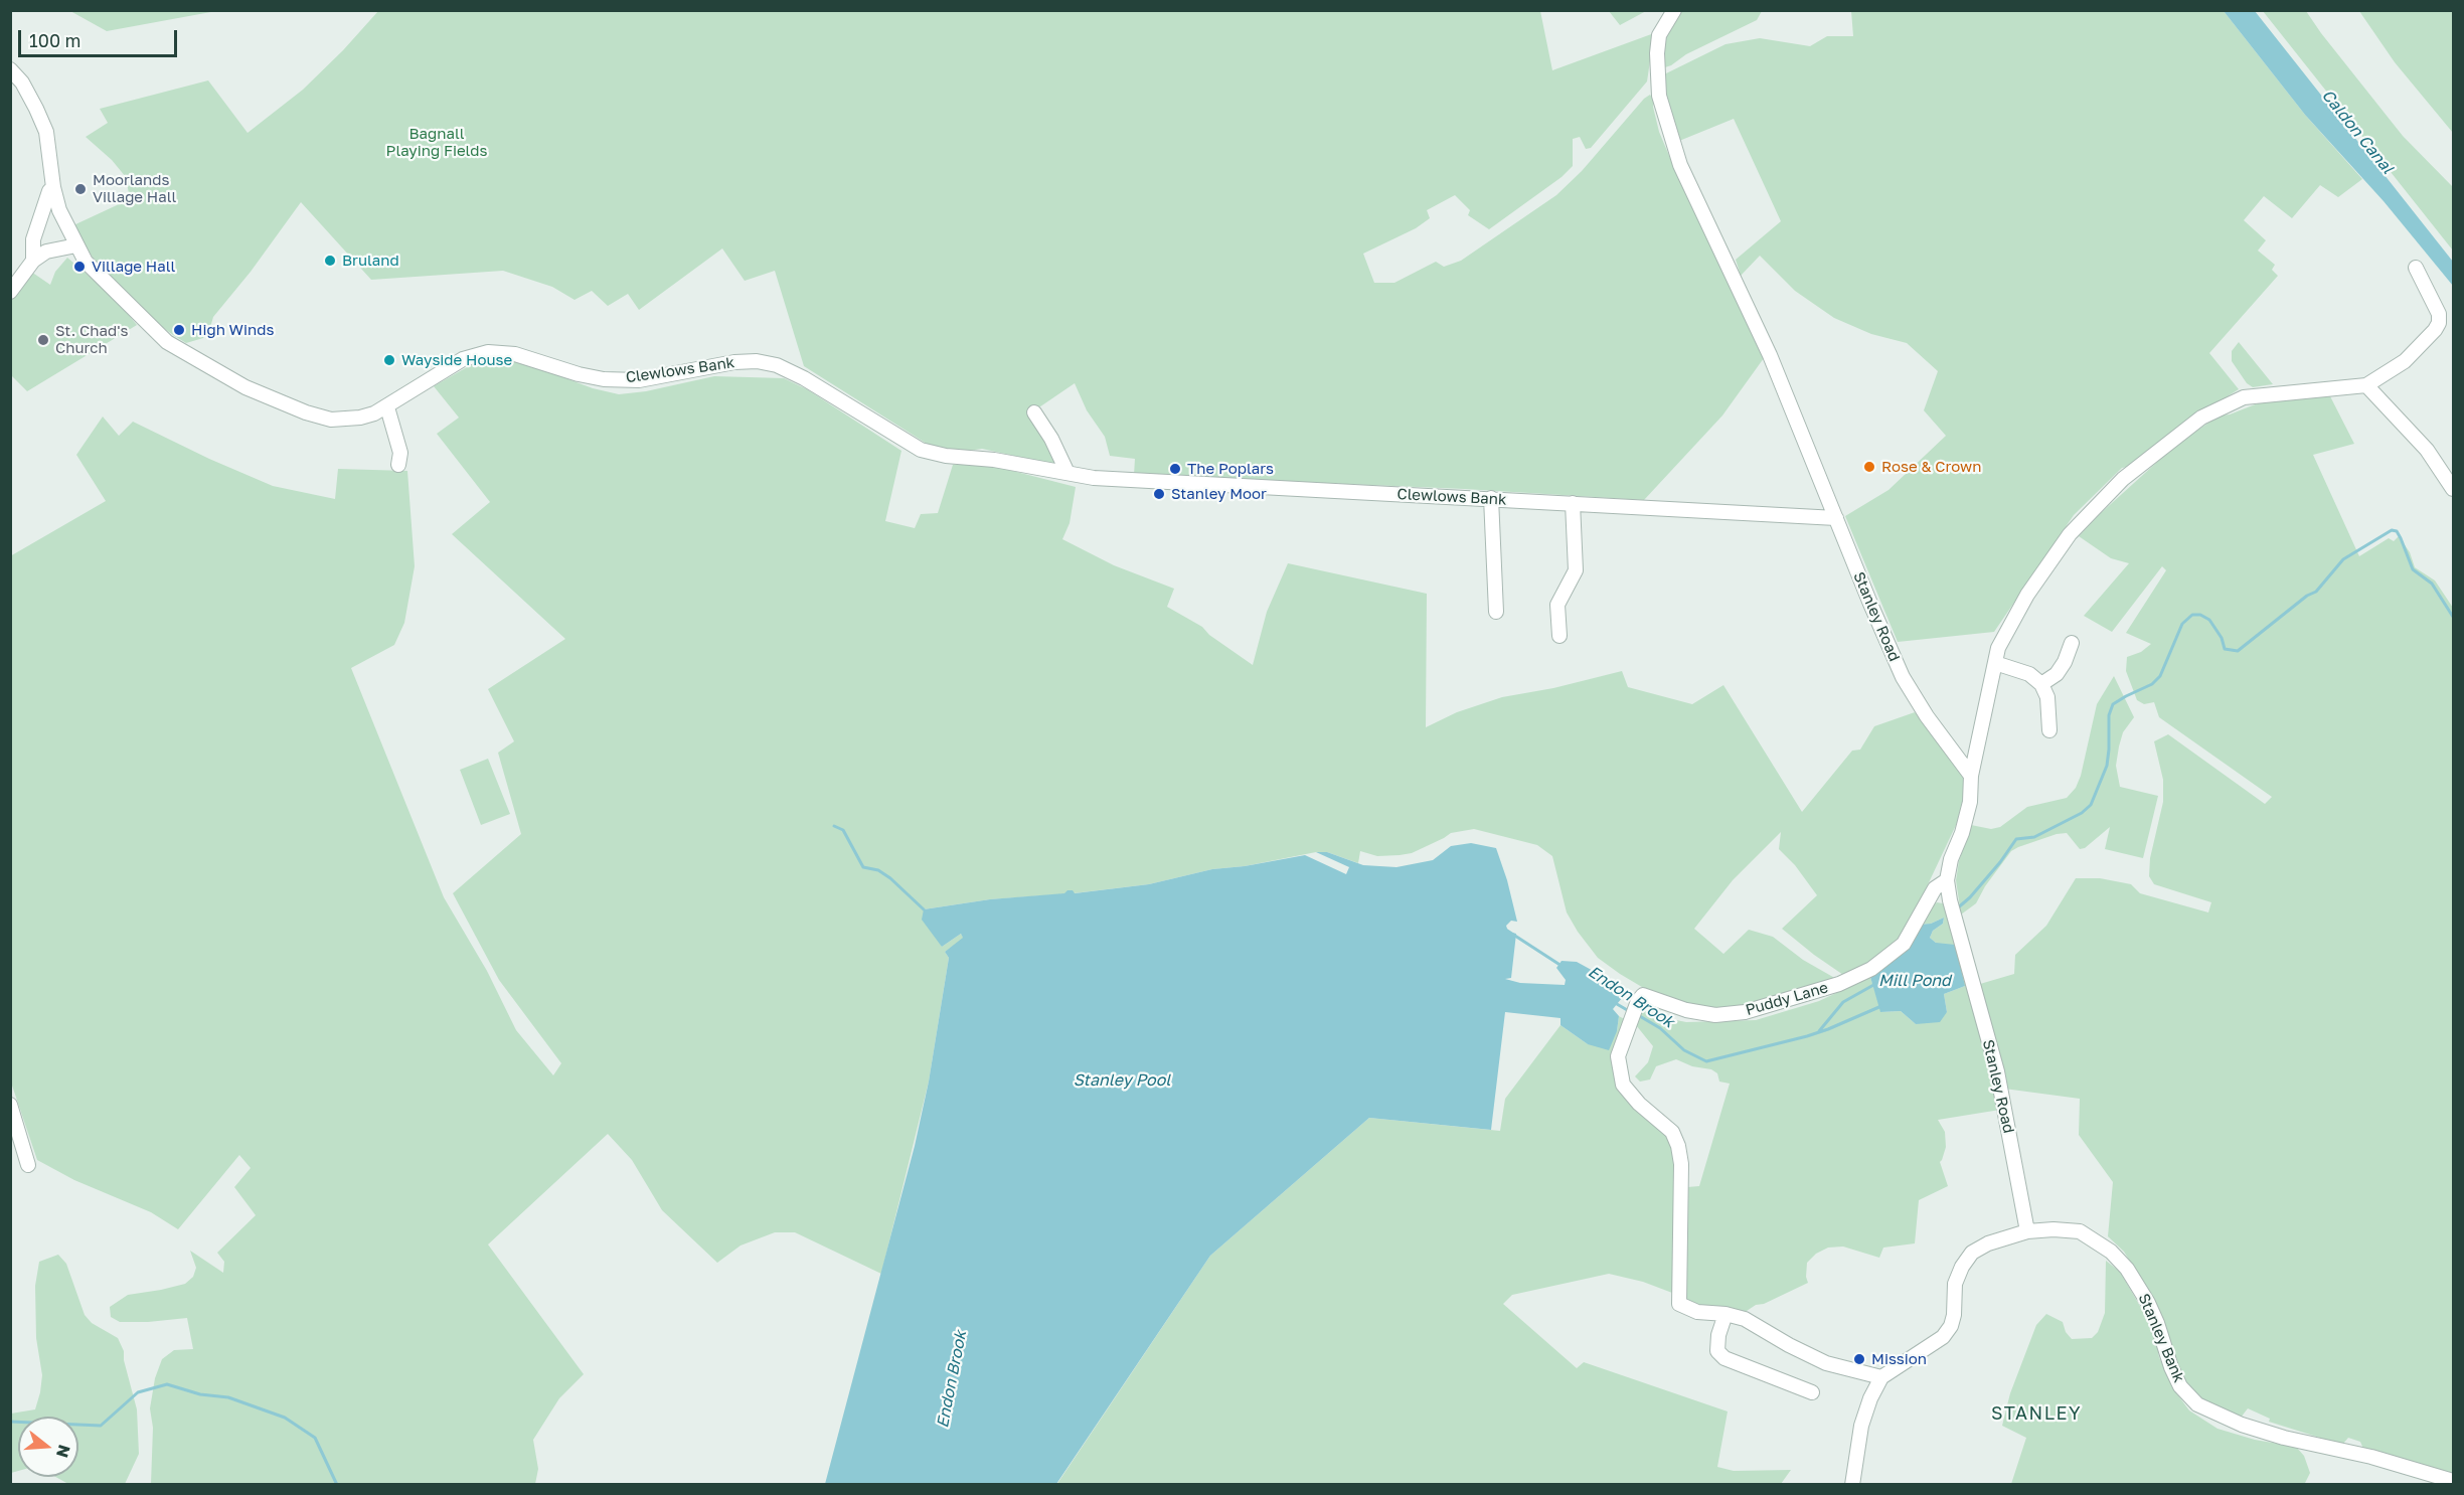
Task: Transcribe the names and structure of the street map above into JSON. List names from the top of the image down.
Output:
{
  "streets": {
    "street": [
      "Clewlows Bank",
      "Stanley Road",
      "Puddy Lane",
      "Stanley Bank"
    ]
  },
  "crossings": [
    ["Clewlows Bank", "Stanley Road"],
    ["Stanley Road", "Puddy Lane"],
    ["Stanley Road", "Stanley Bank"],
    ["Puddy Lane", "Stanley Bank"]
  ],
  "districts": ["STANLEY"],
  "water": [
    "Caldon Canal",
    "Mill Pond",
    "Endon Brook",
    "Stanley Pool"
  ],
  "parks": ["Bagnall Playing Fields"],
  "places": [
    "Moorlands Village Hall",
    "Bruland",
    "Village Hall",
    "High Winds",
    "St. Chad's Church",
    "Wayside House",
    "Rose & Crown",
    "The Poplars",
    "Stanley Moor",
    "Mission"
  ],
  "scale_bar": "100 m",
  "north": "right"
}
